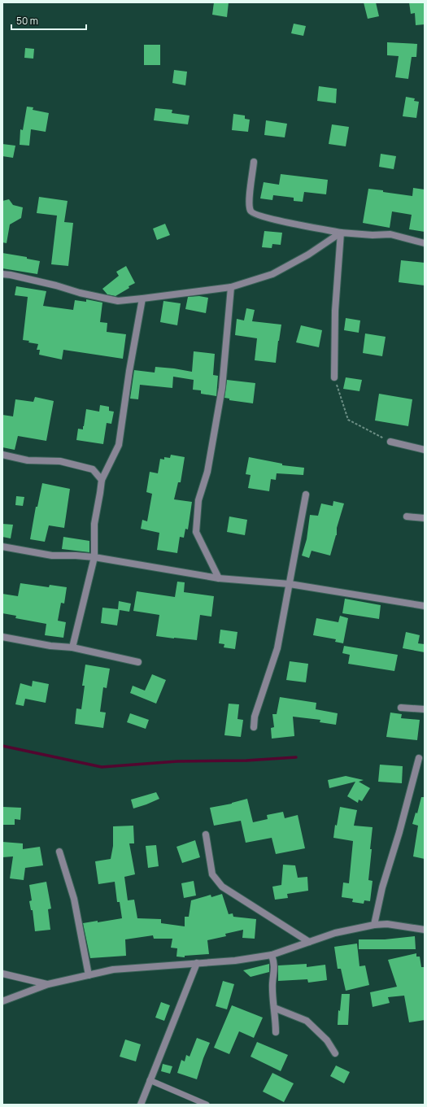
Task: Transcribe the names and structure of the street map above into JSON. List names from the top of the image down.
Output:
{
  "scale_bar": "50 m"
}
